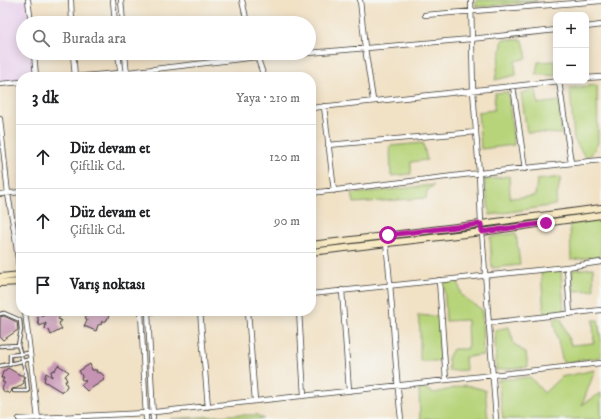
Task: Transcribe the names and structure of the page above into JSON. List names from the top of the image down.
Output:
{
  "page": {
    "map_buttons": ["+", "−"],
    "search": "Burada ara",
    "heading": ["3 dk", "Yaya · 210 m"],
    "list": [
      ["Düz devam et", "Çiftlik Cd.", "120 m"],
      ["Düz devam et", "Çiftlik Cd.", "90 m"],
      "Varış noktası"
    ]
  }
}
